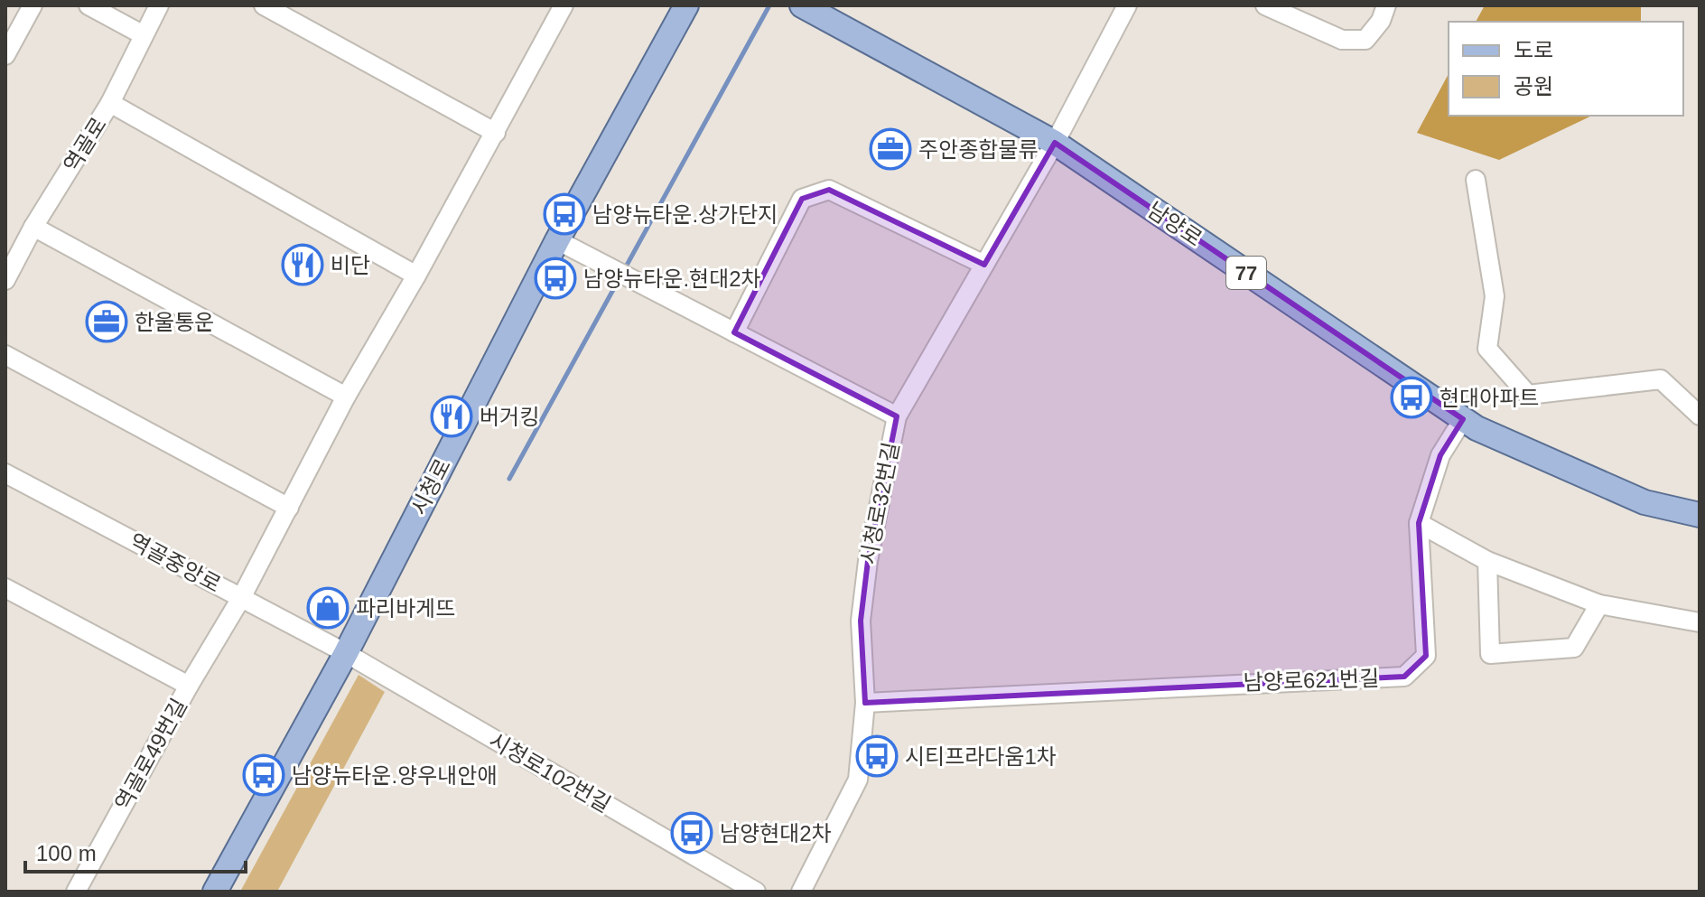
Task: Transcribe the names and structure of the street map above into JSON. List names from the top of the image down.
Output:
{
  "streets": {
    "main road": ["남양로", "77", "시청로"],
    "street": [
      "역골로",
      "시청로32번길",
      "역골중앙로",
      "남양로621번길",
      "역골로49번길",
      "시청로102번길"
    ]
  },
  "crossings": [
    ["남양로", "시청로32번길"],
    ["시청로", "역골중앙로"],
    ["시청로", "시청로102번길"],
    ["시청로32번길", "남양로621번길"],
    ["역골중앙로", "시청로102번길"]
  ],
  "places": {
    "office": ["주안종합물류", "한울통운"],
    "bus stop": [
      "남양뉴타운.상가단지",
      "남양뉴타운.현대2차",
      "현대아파트",
      "시티프라다움1차",
      "남양뉴타운.양우내안애",
      "남양현대2차"
    ],
    "restaurant": ["비단", "버거킹"],
    "shop": ["파리바게뜨"]
  },
  "legend": ["도로", "공원"],
  "scale_bar": "100 m"
}
